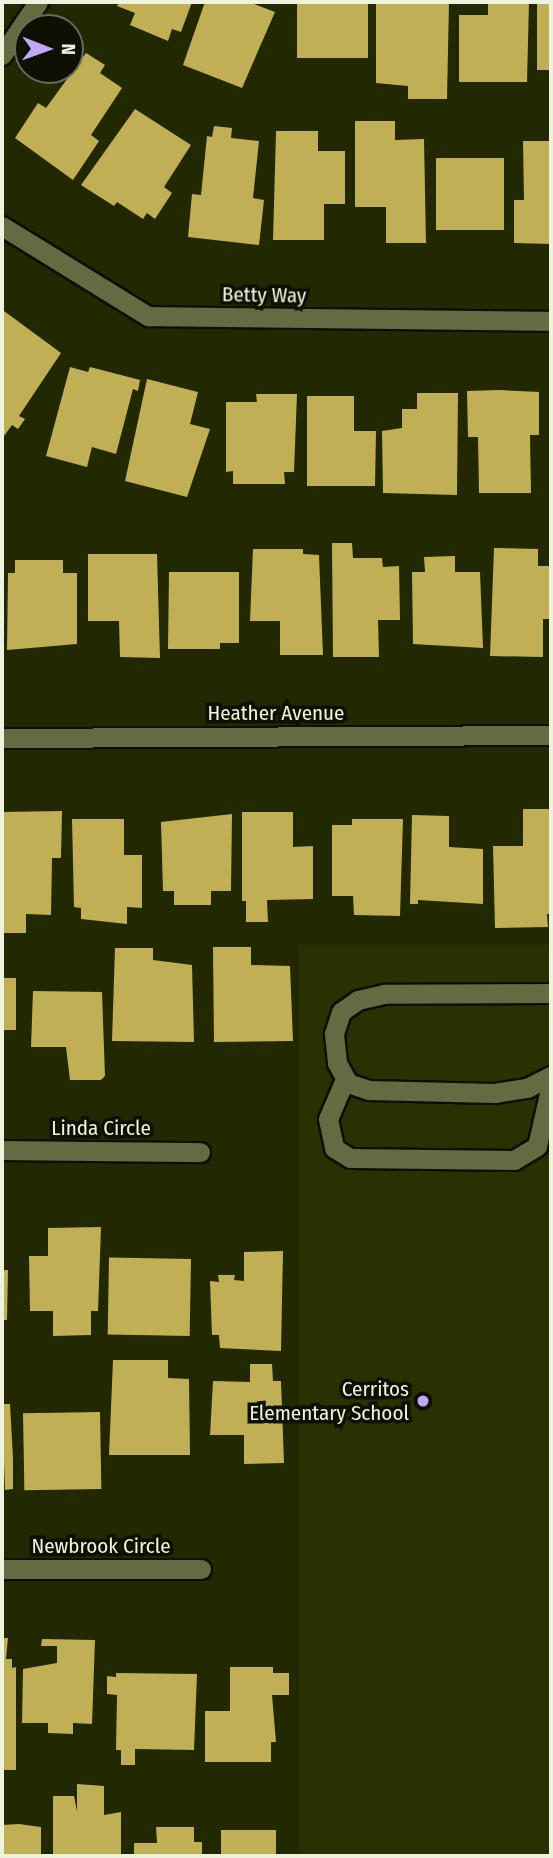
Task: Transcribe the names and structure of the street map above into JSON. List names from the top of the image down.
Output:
{
  "streets": {
    "street": [
      "Betty Way",
      "Heather Avenue",
      "Linda Circle",
      "Newbrook Circle"
    ]
  },
  "places": ["Cerritos Elementary School"],
  "north": "right"
}
